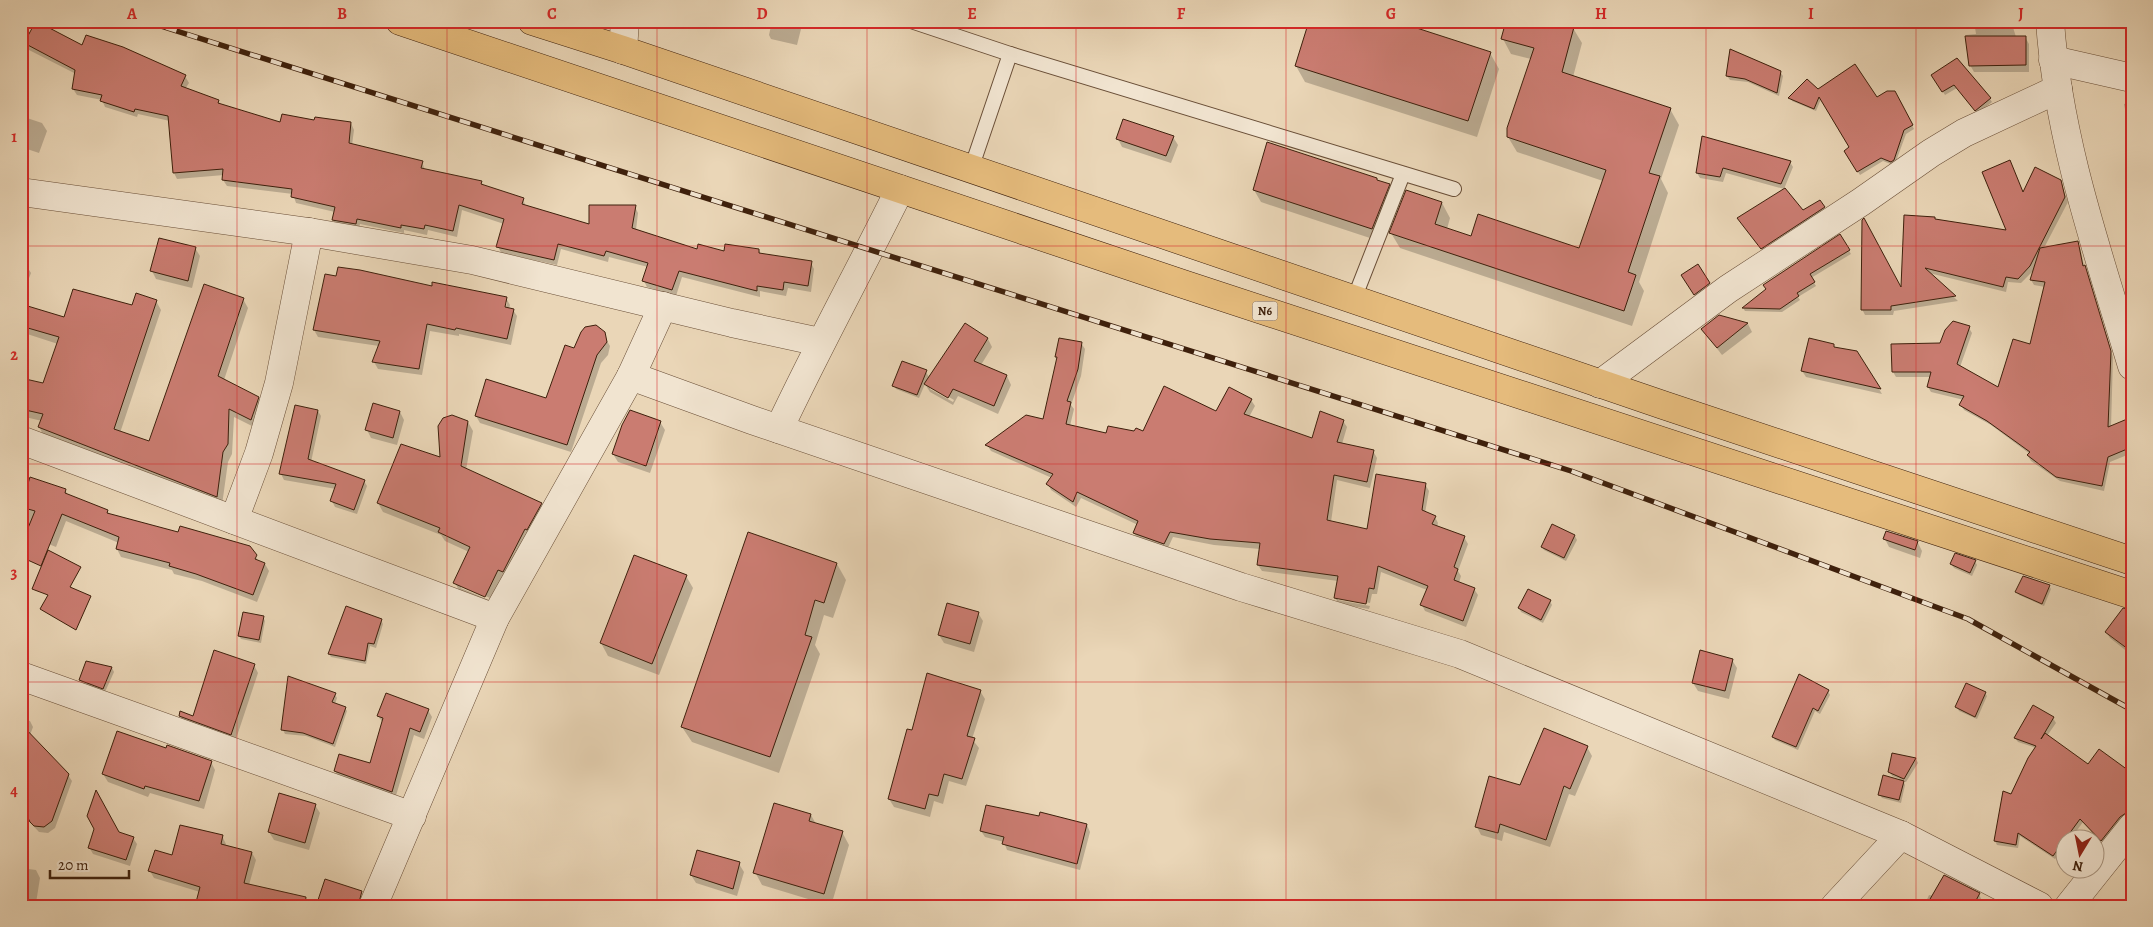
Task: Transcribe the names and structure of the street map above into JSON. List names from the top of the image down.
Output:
{
  "streets": {
    "highway": ["N6"]
  },
  "scale_bar": "20 m",
  "north": "bottom",
  "grid": {
    "columns": [
      "A",
      "B",
      "C",
      "D",
      "E",
      "F",
      "G",
      "H",
      "I",
      "J"
    ],
    "rows": [
      "1",
      "2",
      "3",
      "4"
    ]
  }
}
